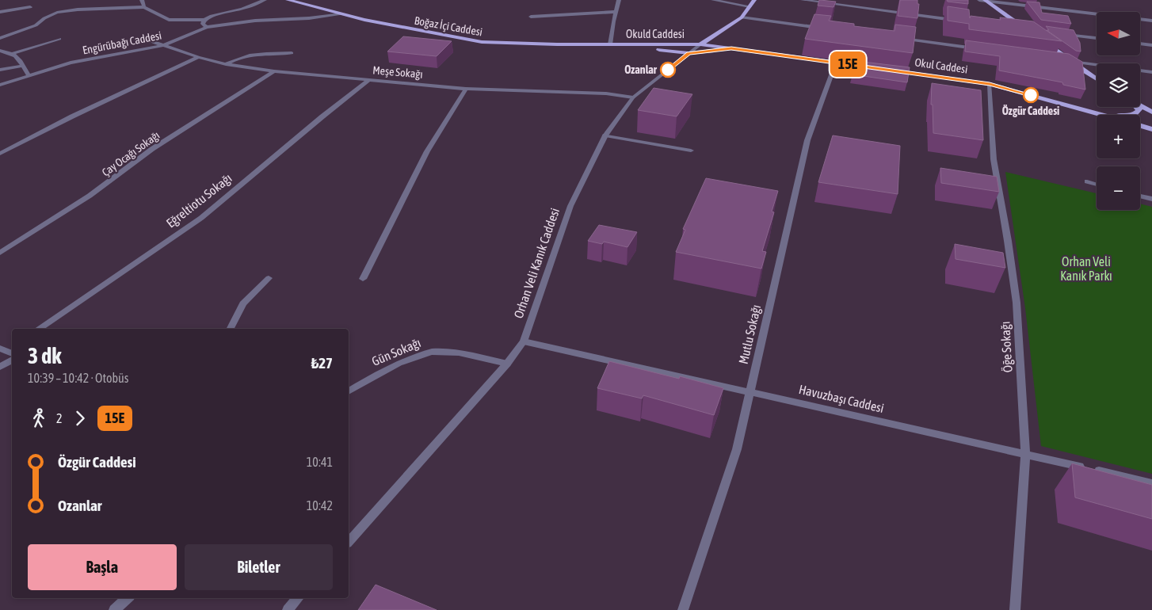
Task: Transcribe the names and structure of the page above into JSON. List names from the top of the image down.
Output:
{
  "streets": {
    "main road": [
      "Boğaz İçi Caddesi",
      "Okuld Caddesi",
      "Okul Caddesi",
      "Orhan Veli Kanık Caddesi"
    ],
    "street": [
      "Engürübağı Caddesi",
      "Meşe Sokağı",
      "Çay Ocağı Sokağı",
      "Eğreltiotu Sokağı",
      "Mutlu Sokağı",
      "Öḡe Sokağı",
      "Gün Sokağı",
      "Havuzbaşı Caddesi"
    ]
  },
  "crossings": [
    ["Boğaz İçi Caddesi", "Okuld Caddesi"],
    ["Boğaz İçi Caddesi", "Engürübağı Caddesi"],
    ["Okuld Caddesi", "Orhan Veli Kanık Caddesi"],
    ["Engürübağı Caddesi", "Meşe Sokağı"],
    ["Okul Caddesi", "Öḡe Sokağı"],
    ["Meşe Sokağı", "Çay Ocağı Sokağı"],
    ["Meşe Sokağı", "Eğreltiotu Sokağı"],
    ["Meşe Sokağı", "Orhan Veli Kanık Caddesi"],
    ["Orhan Veli Kanık Caddesi", "Gün Sokağı"],
    ["Orhan Veli Kanık Caddesi", "Havuzbaşı Caddesi"],
    ["Mutlu Sokağı", "Havuzbaşı Caddesi"],
    ["Öḡe Sokağı", "Havuzbaşı Caddesi"]
  ],
  "parks": ["Orhan Veli Kanık Parkı"],
  "places": ["Ozanlar", "Özgür Caddesi"],
  "lines": ["bus line 15E"],
  "north": "left",
  "page": {
    "on_map": "15E",
    "map_buttons": ["+", "−"],
    "heading": ["3 dk", "10:39 – 10:42 · Otobüs", "₺27"],
    "legs": ["2", "15E"],
    "list": [
      {
        "name": "Özgür Caddesi",
        "value": "10:41"
      },
      {
        "name": "Ozanlar",
        "value": "10:42"
      }
    ],
    "buttons": ["Başla", "Biletler"]
  }
}
